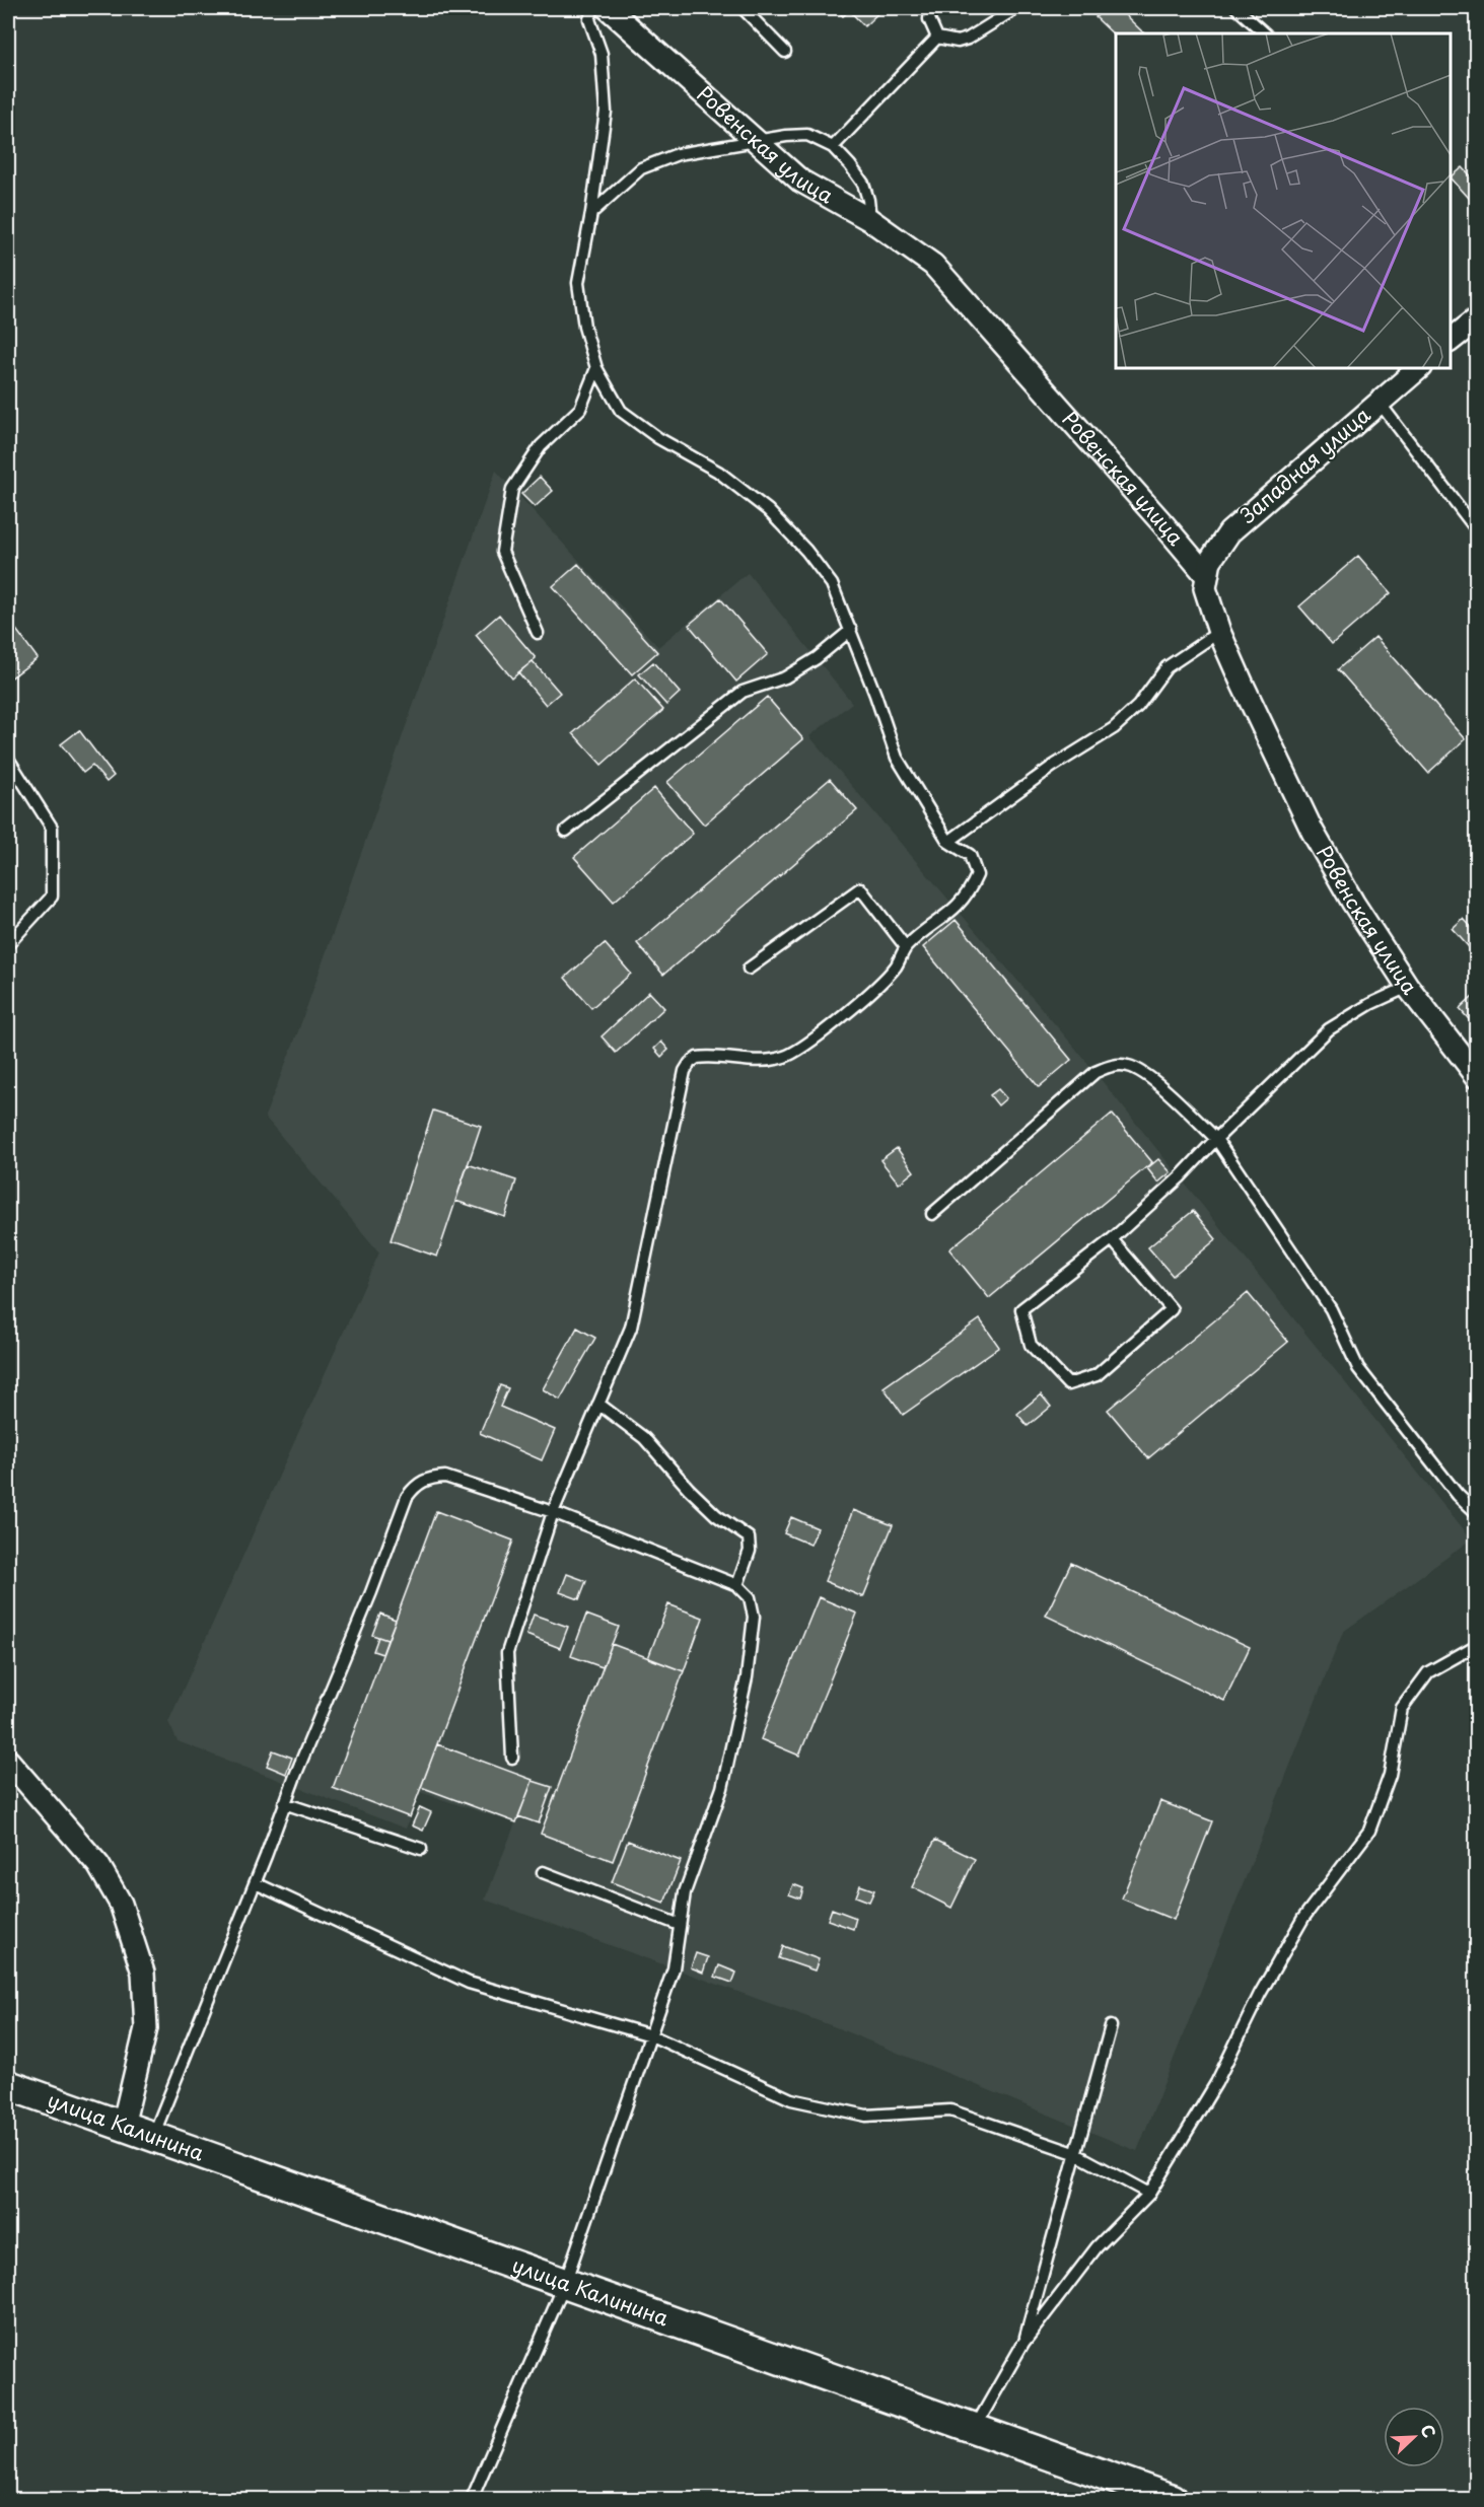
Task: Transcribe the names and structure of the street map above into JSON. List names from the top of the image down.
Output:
{
  "streets": {
    "main road": ["улица Калинина"],
    "street": ["Ровенская улица", "Западная улица"]
  },
  "crossings": [
    ["Ровенская улица", "Западная улица"]
  ],
  "north": "top right"
}
